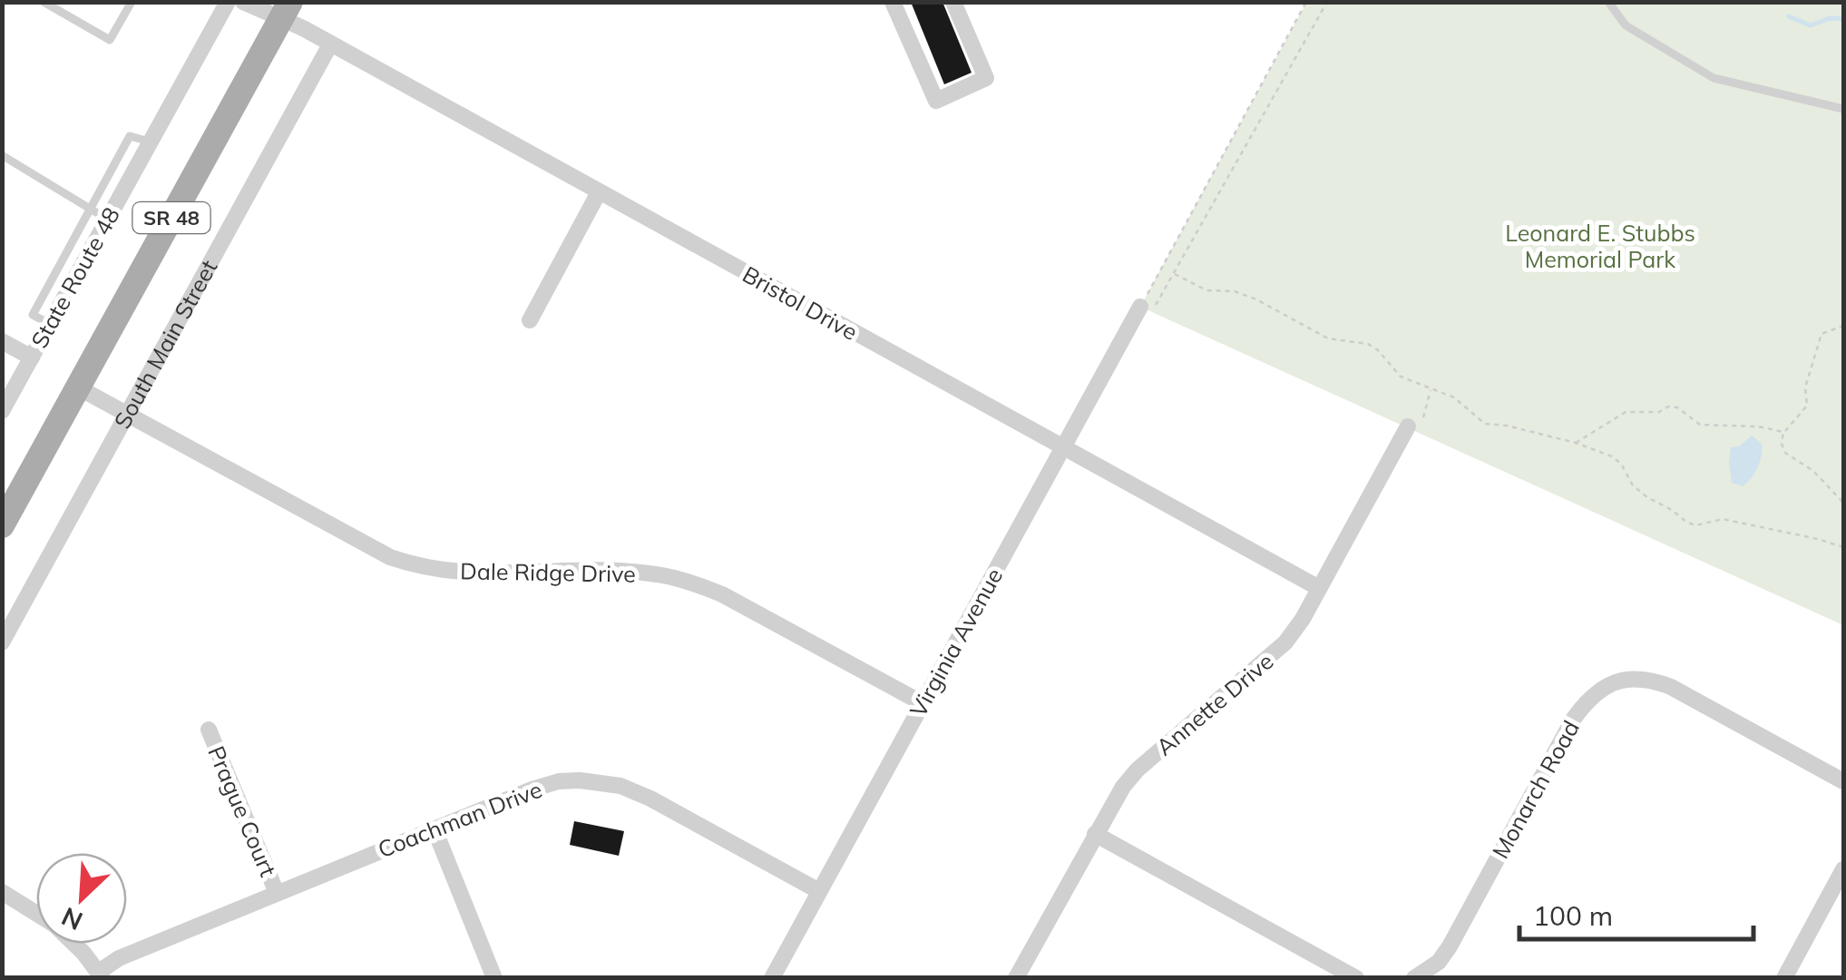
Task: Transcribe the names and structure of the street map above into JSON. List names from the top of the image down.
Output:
{
  "streets": {
    "main road": ["SR 48"],
    "street": [
      "State Route 48",
      "Bristol Drive",
      "South Main Street",
      "Dale Ridge Drive",
      "Virginia Avenue",
      "Annette Drive",
      "Monarch Road",
      "Prague Court",
      "Coachman Drive"
    ]
  },
  "crossings": [
    ["SR 48", "Bristol Drive"],
    ["SR 48", "Dale Ridge Drive"],
    ["Bristol Drive", "South Main Street"],
    ["Bristol Drive", "Virginia Avenue"],
    ["Bristol Drive", "Annette Drive"],
    ["South Main Street", "Dale Ridge Drive"],
    ["Dale Ridge Drive", "Virginia Avenue"],
    ["Virginia Avenue", "Coachman Drive"],
    ["Prague Court", "Coachman Drive"]
  ],
  "parks": ["Leonard E. Stubbs Memorial Park"],
  "scale_bar": "100 m",
  "north": "bottom left"
}
